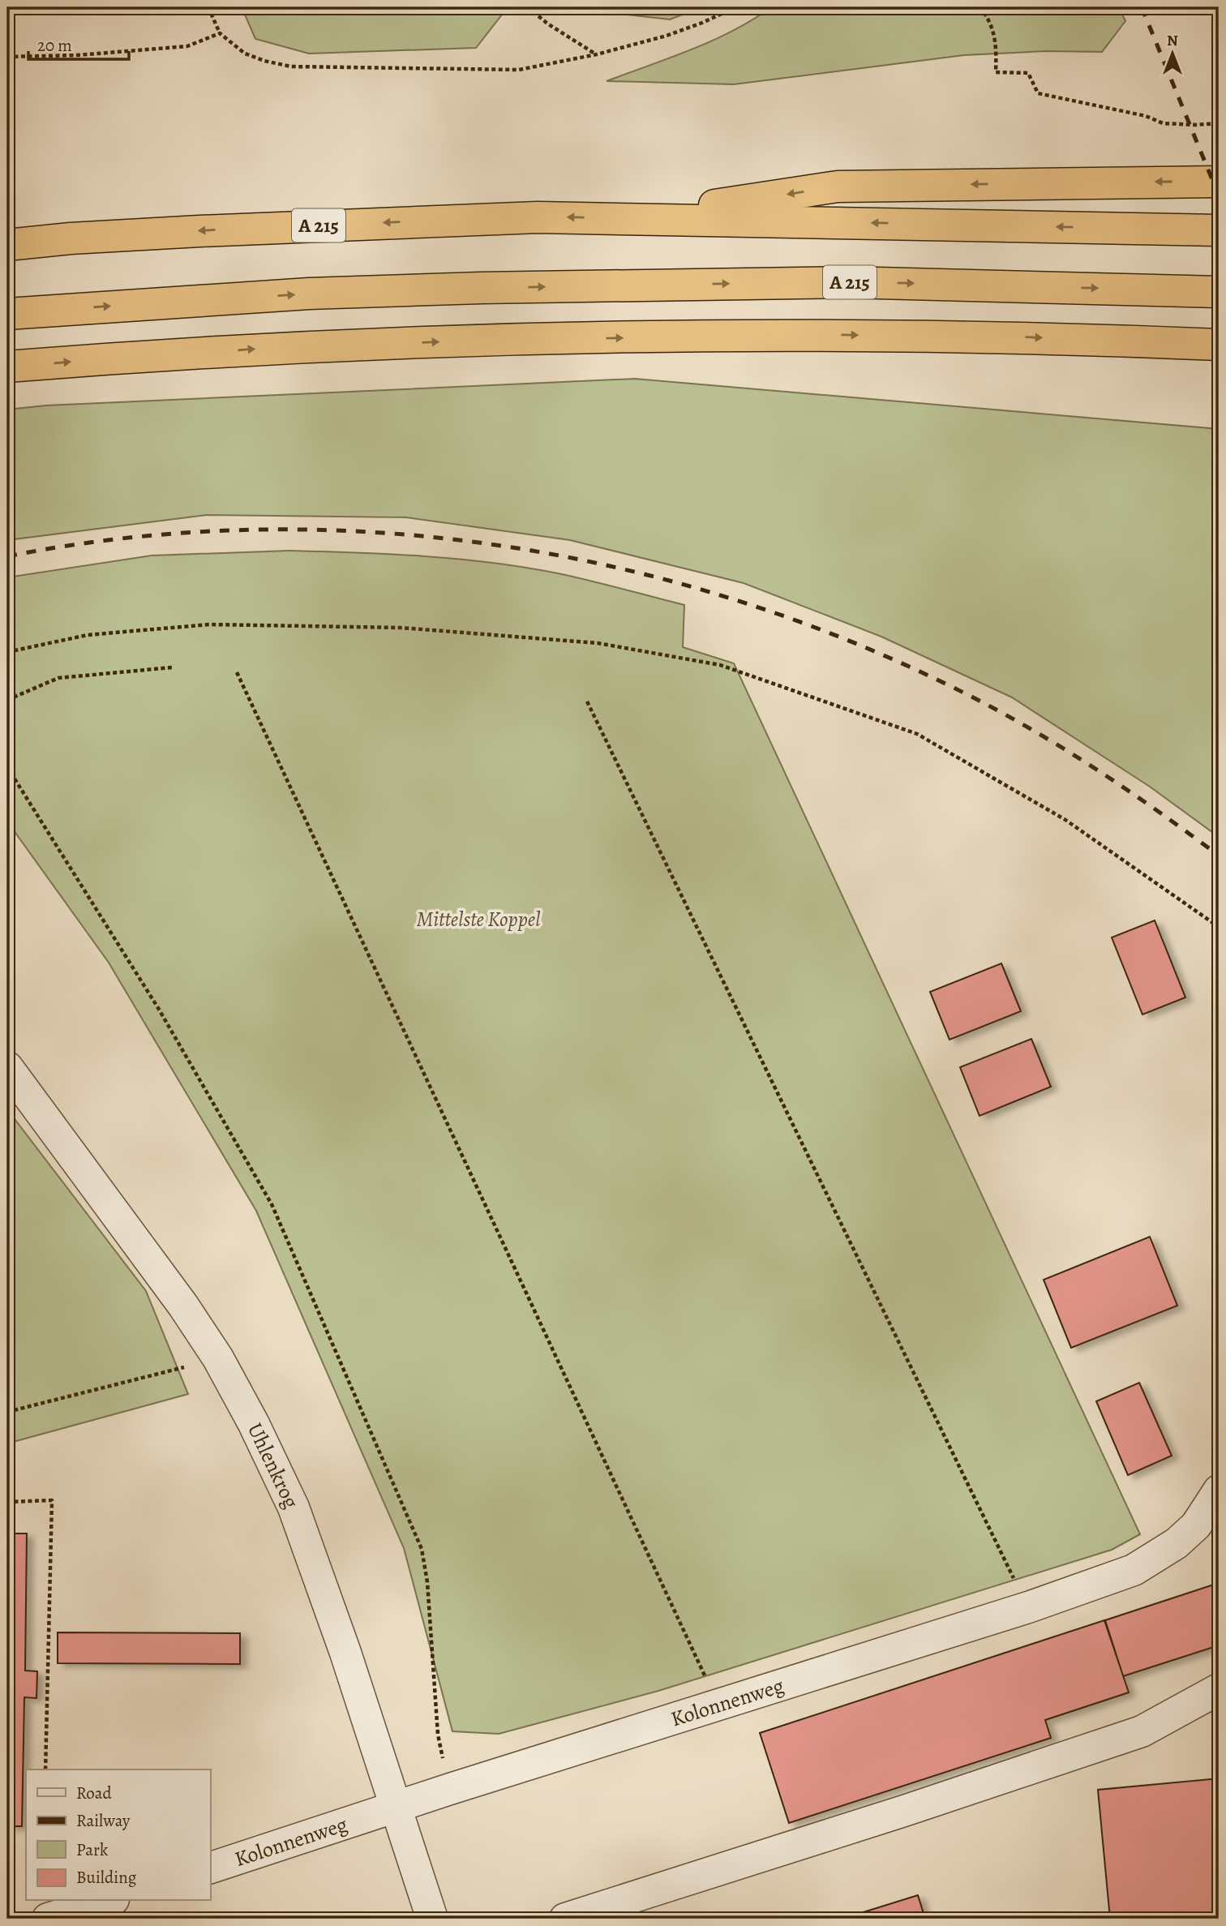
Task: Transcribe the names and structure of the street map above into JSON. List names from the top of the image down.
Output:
{
  "streets": {
    "highway": ["A 215"],
    "street": ["Uhlenkrog", "Kolonnenweg"]
  },
  "crossings": [
    ["Uhlenkrog", "Kolonnenweg"]
  ],
  "parks": ["Mittelste Koppel"],
  "legend": [
    "Road",
    "Railway",
    "Park",
    "Building"
  ],
  "scale_bar": "20 m",
  "north": "top"
}
